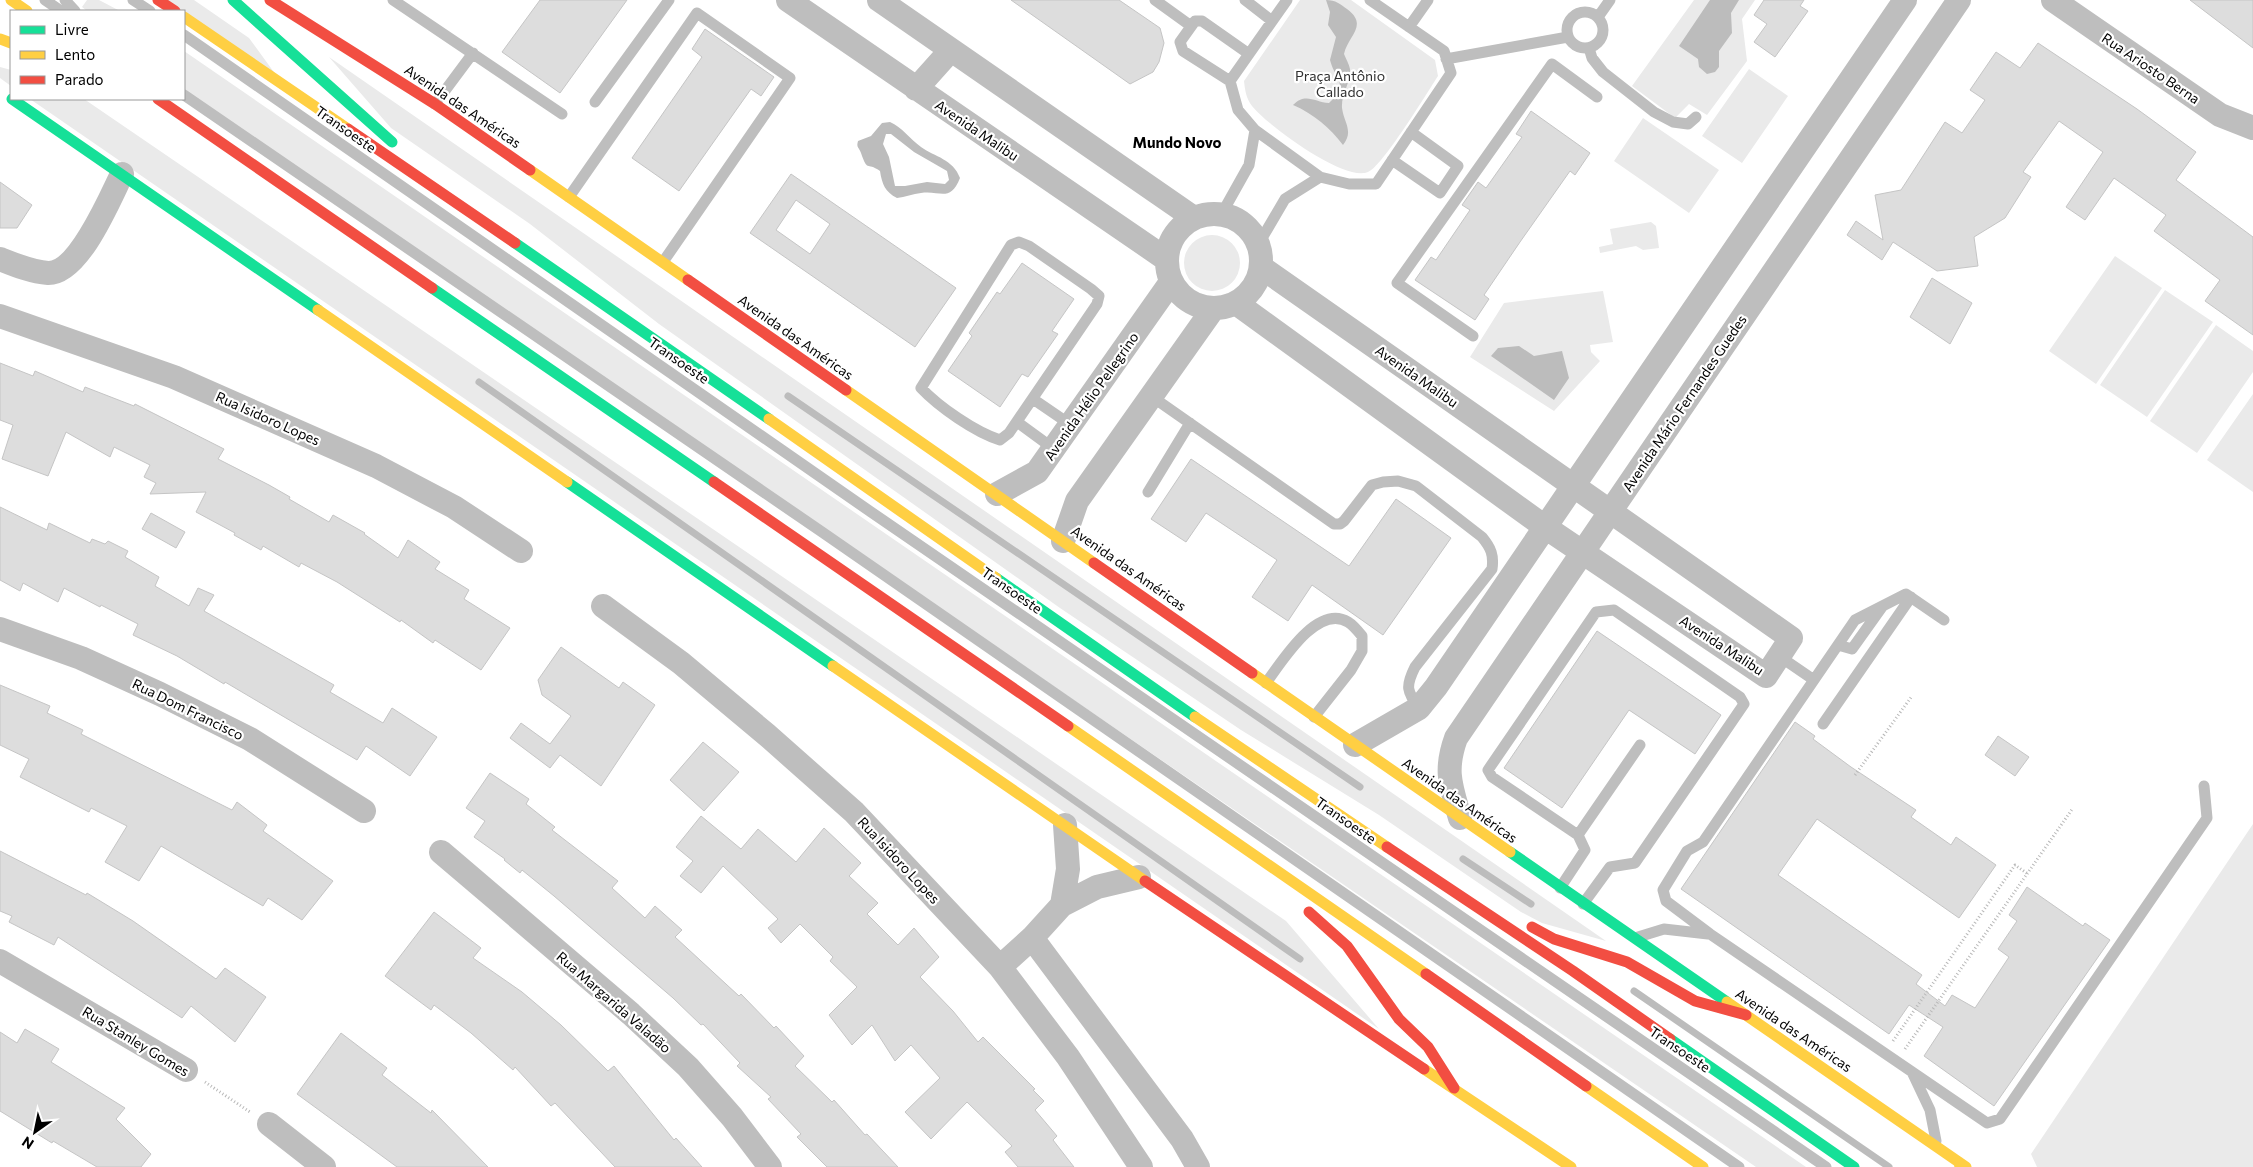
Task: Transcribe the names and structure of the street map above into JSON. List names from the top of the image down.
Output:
{
  "streets": {
    "main road": ["Avenida das Américas"],
    "street": [
      "Rua Ariosto Berna",
      "Avenida Malibu",
      "Avenida Hélio Pellegrino",
      "Avenida Mário Fernandes Guedes",
      "Rua Isidoro Lopes",
      "Rua Dom Francisco",
      "Rua Margarida Valadão",
      "Rua Stanley Gomes"
    ],
    "lane": ["Transoeste"]
  },
  "crossings": [
    ["Avenida das Américas", "Avenida Hélio Pellegrino"],
    ["Avenida das Américas", "Avenida Mário Fernandes Guedes"],
    ["Avenida Malibu", "Avenida Hélio Pellegrino"],
    ["Avenida Malibu", "Avenida Mário Fernandes Guedes"]
  ],
  "districts": ["Mundo Novo"],
  "parks": ["Praça Antônio Callado"],
  "legend": ["Livre", "Lento", "Parado"],
  "north": "bottom left"
}
